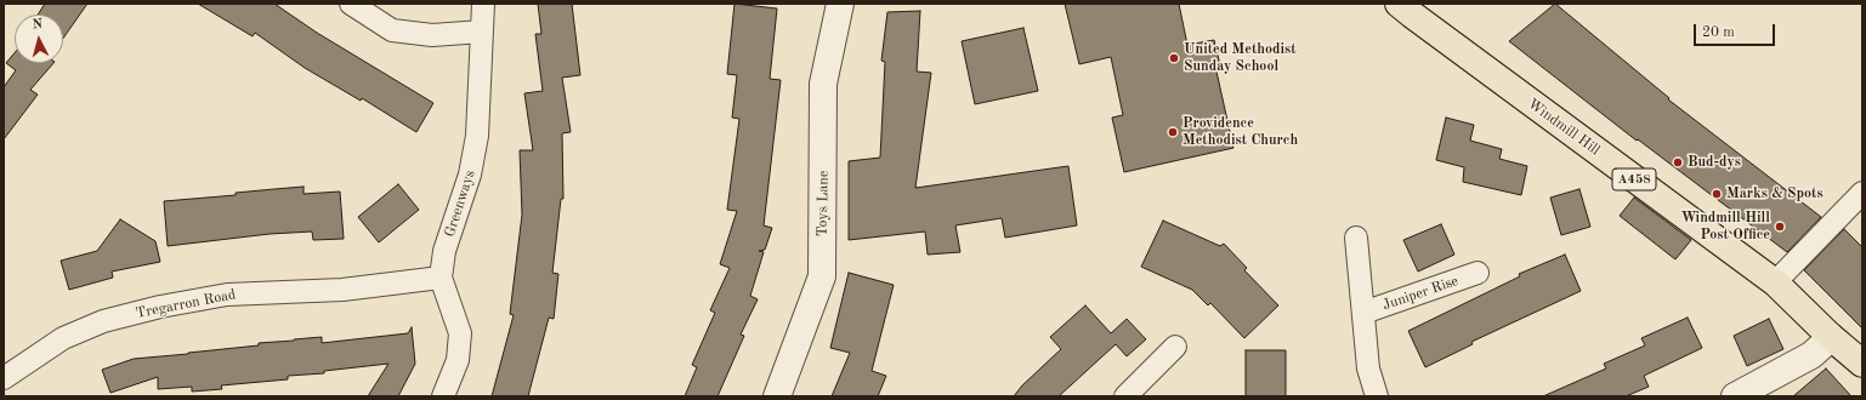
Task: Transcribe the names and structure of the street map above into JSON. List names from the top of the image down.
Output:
{
  "streets": {
    "highway": ["Windmill Hill", "A458"],
    "street": [
      "Greenways",
      "Toys Lane",
      "Juniper Rise",
      "Tregarron Road"
    ]
  },
  "crossings": [
    ["Greenways", "Tregarron Road"]
  ],
  "places": [
    "United Methodist Sunday School",
    "Providence Methodist Church",
    "Bud-dys",
    "Marks & Spots",
    "Windmill Hill Post Office"
  ],
  "scale_bar": "20 m",
  "north": "top"
}
